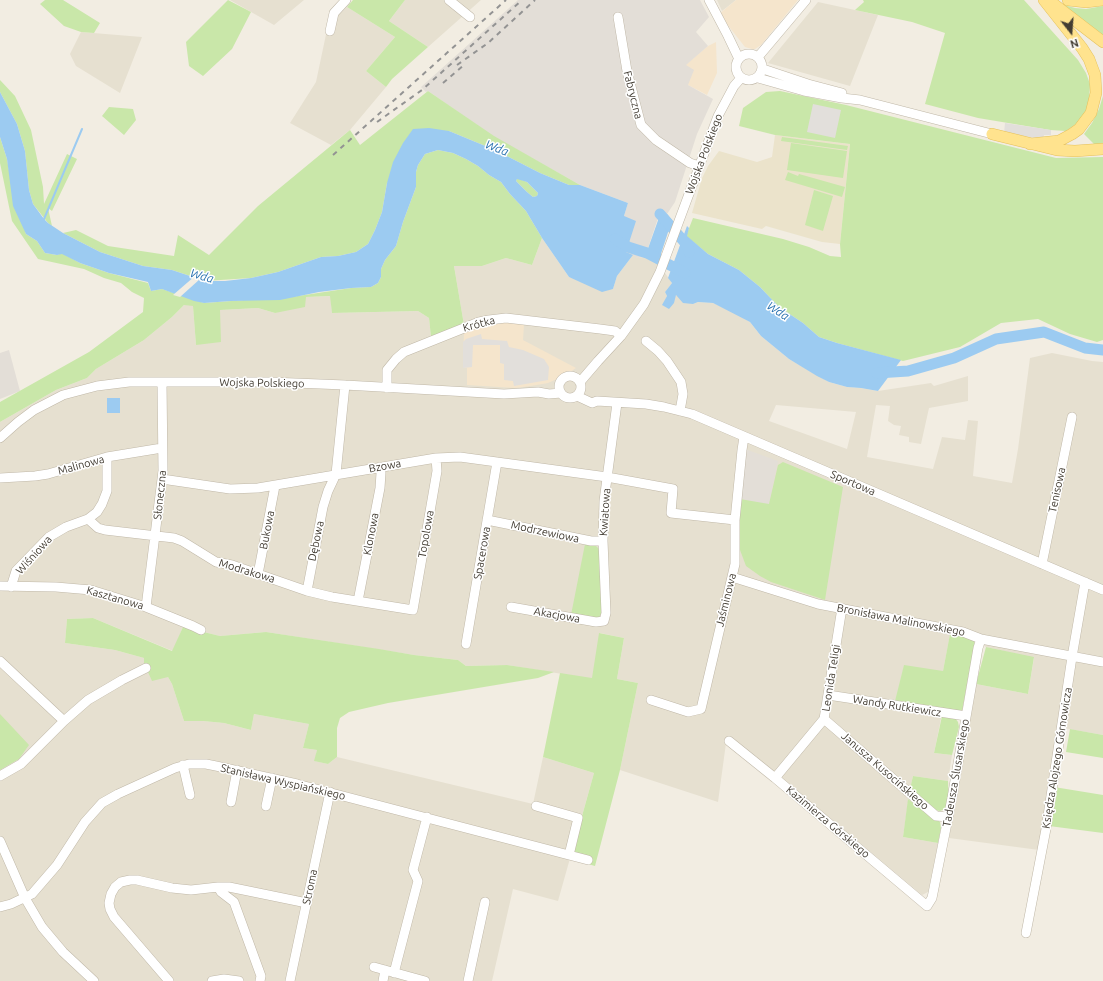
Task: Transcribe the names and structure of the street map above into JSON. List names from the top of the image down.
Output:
{
  "streets": {
    "street": [
      "Fabryczna",
      "Wojska Polskiego",
      "Krótka",
      "Malinowa",
      "Bzowa",
      "Sportowa",
      "Tenisowa",
      "Słoneczna",
      "Kwiatowa",
      "Bukowa",
      "Modrzewiowa",
      "Klonowa",
      "Topolowa",
      "Dębowa",
      "Spacerowa",
      "Wiśniowa",
      "Modrakowa",
      "Kasztanowa",
      "Jaśminowa",
      "Akacjowa",
      "Bronisława Malinowskiego",
      "Leonida Teligi",
      "Wandy Rutkiewicz",
      "Księdza Alojzego Górnowicza",
      "Janusza Kusocińskiego",
      "Tadeusza Ślusarskiego",
      "Stanisława Wyspiańskiego",
      "Kazimierza Górskiego",
      "Stroma"
    ]
  },
  "crossings": [
    ["Fabryczna", "Wojska Polskiego"],
    ["Wojska Polskiego", "Krótka"],
    ["Wojska Polskiego", "Sportowa"],
    ["Wojska Polskiego", "Słoneczna"],
    ["Wojska Polskiego", "Dębowa"],
    ["Malinowa", "Słoneczna"],
    ["Malinowa", "Wiśniowa"],
    ["Bzowa", "Słoneczna"],
    ["Bzowa", "Kwiatowa"],
    ["Bzowa", "Bukowa"],
    ["Bzowa", "Klonowa"],
    ["Bzowa", "Topolowa"],
    ["Bzowa", "Dębowa"],
    ["Bzowa", "Spacerowa"],
    ["Bzowa", "Jaśminowa"],
    ["Sportowa", "Tenisowa"],
    ["Sportowa", "Kwiatowa"],
    ["Sportowa", "Jaśminowa"],
    ["Sportowa", "Księdza Alojzego Górnowicza"],
    ["Słoneczna", "Modrakowa"],
    ["Słoneczna", "Kasztanowa"],
    ["Kwiatowa", "Modrzewiowa"],
    ["Kwiatowa", "Akacjowa"],
    ["Bukowa", "Modrakowa"],
    ["Modrzewiowa", "Spacerowa"],
    ["Klonowa", "Modrakowa"],
    ["Topolowa", "Modrakowa"],
    ["Dębowa", "Modrakowa"],
    ["Wiśniowa", "Modrakowa"],
    ["Wiśniowa", "Kasztanowa"],
    ["Jaśminowa", "Bronisława Malinowskiego"],
    ["Bronisława Malinowskiego", "Leonida Teligi"],
    ["Bronisława Malinowskiego", "Księdza Alojzego Górnowicza"],
    ["Bronisława Malinowskiego", "Tadeusza Ślusarskiego"],
    ["Leonida Teligi", "Wandy Rutkiewicz"],
    ["Leonida Teligi", "Janusza Kusocińskiego"],
    ["Leonida Teligi", "Kazimierza Górskiego"],
    ["Wandy Rutkiewicz", "Tadeusza Ślusarskiego"],
    ["Janusza Kusocińskiego", "Tadeusza Ślusarskiego"],
    ["Tadeusza Ślusarskiego", "Kazimierza Górskiego"],
    ["Stanisława Wyspiańskiego", "Stroma"]
  ],
  "water": ["Wda"],
  "north": "bottom"
}
